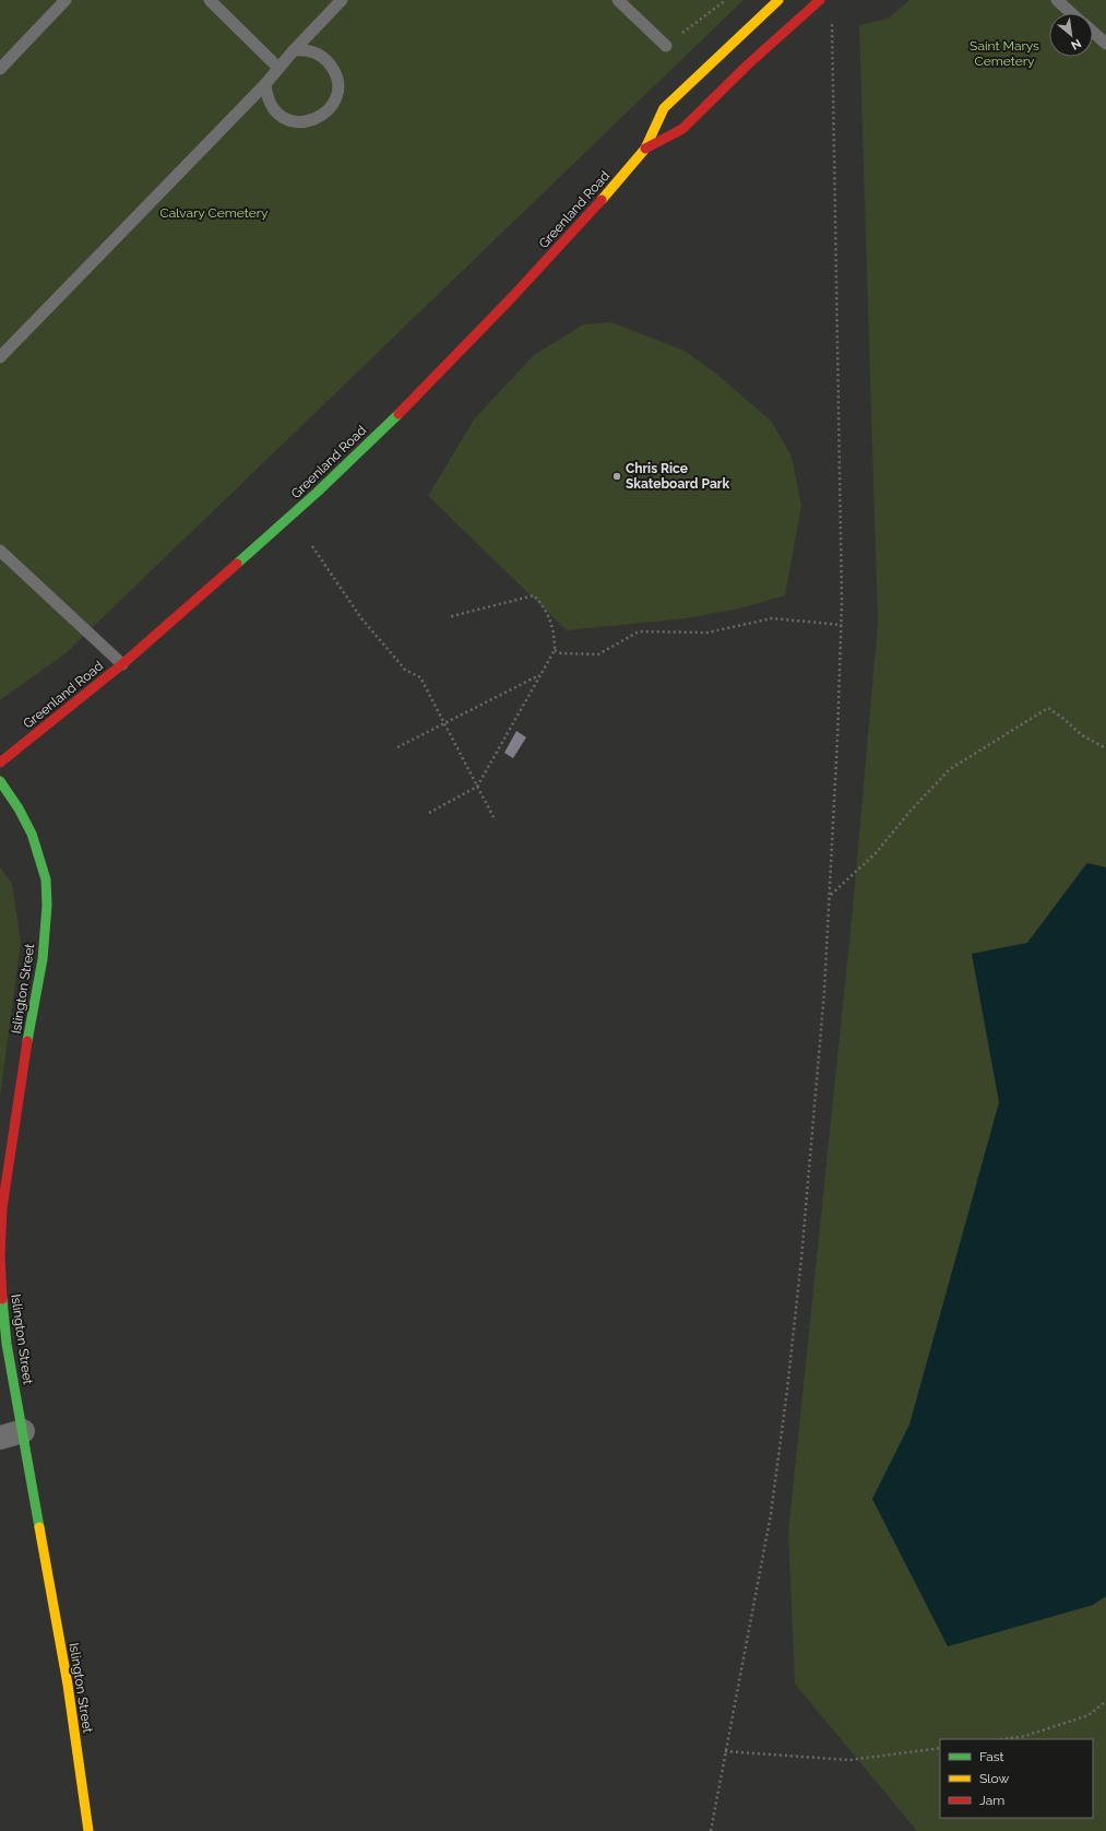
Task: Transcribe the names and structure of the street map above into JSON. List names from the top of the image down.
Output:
{
  "streets": {
    "main road": ["Greenland Road", "Islington Street"]
  },
  "parks": ["Saint Marys Cemetery", "Calvary Cemetery"],
  "places": ["Chris Rice Skateboard Park"],
  "legend": ["Fast", "Slow", "Jam"],
  "north": "bottom right"
}
